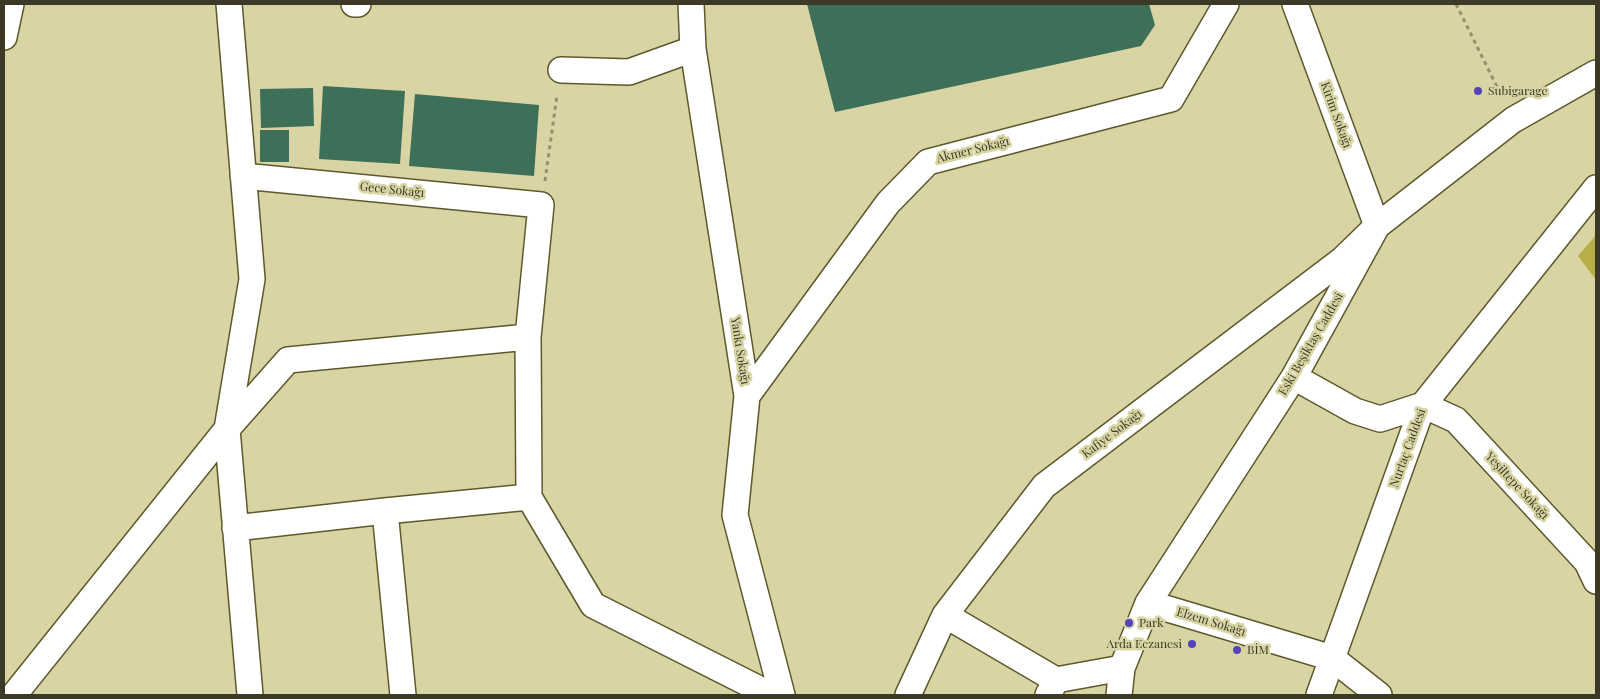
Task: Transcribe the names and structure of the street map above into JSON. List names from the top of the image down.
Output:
{
  "streets": {
    "street": [
      "Kirim Sokağı",
      "Akmer Sokağı",
      "Gece Sokağı",
      "Eski Beşiktaş Caddesi",
      "Yankı Sokağı",
      "Kafiye Sokağı",
      "Nurtaç Caddesi",
      "Yeşiltepe Sokağı",
      "Elzem Sokağı"
    ]
  },
  "crossings": [
    ["Kirim Sokağı", "Eski Beşiktaş Caddesi"],
    ["Kirim Sokağı", "Kafiye Sokağı"],
    ["Akmer Sokağı", "Yankı Sokağı"],
    ["Eski Beşiktaş Caddesi", "Kafiye Sokağı"],
    ["Eski Beşiktaş Caddesi", "Elzem Sokağı"],
    ["Nurtaç Caddesi", "Yeşiltepe Sokağı"],
    ["Nurtaç Caddesi", "Elzem Sokağı"]
  ],
  "places": [
    "Subigarage",
    "Park",
    "Arda Eczanesi",
    "BİM"
  ]
}
